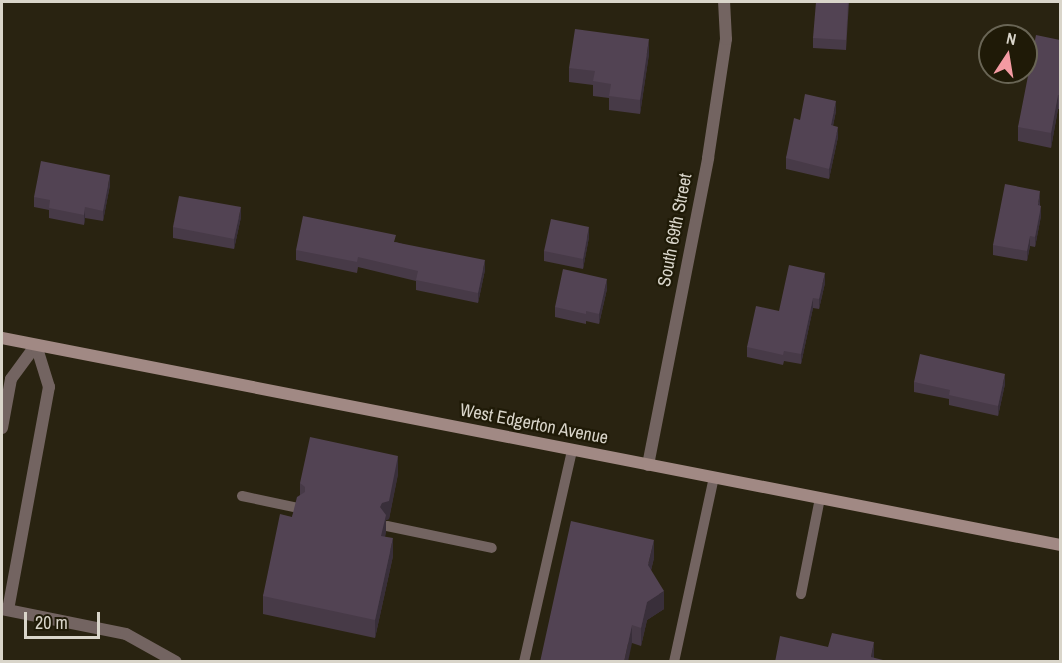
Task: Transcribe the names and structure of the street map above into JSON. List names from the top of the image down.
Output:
{
  "streets": {
    "street": ["South 69th Street", "West Edgerton Avenue"]
  },
  "crossings": [
    ["South 69th Street", "West Edgerton Avenue"]
  ],
  "scale_bar": "20 m",
  "north": "top"
}
